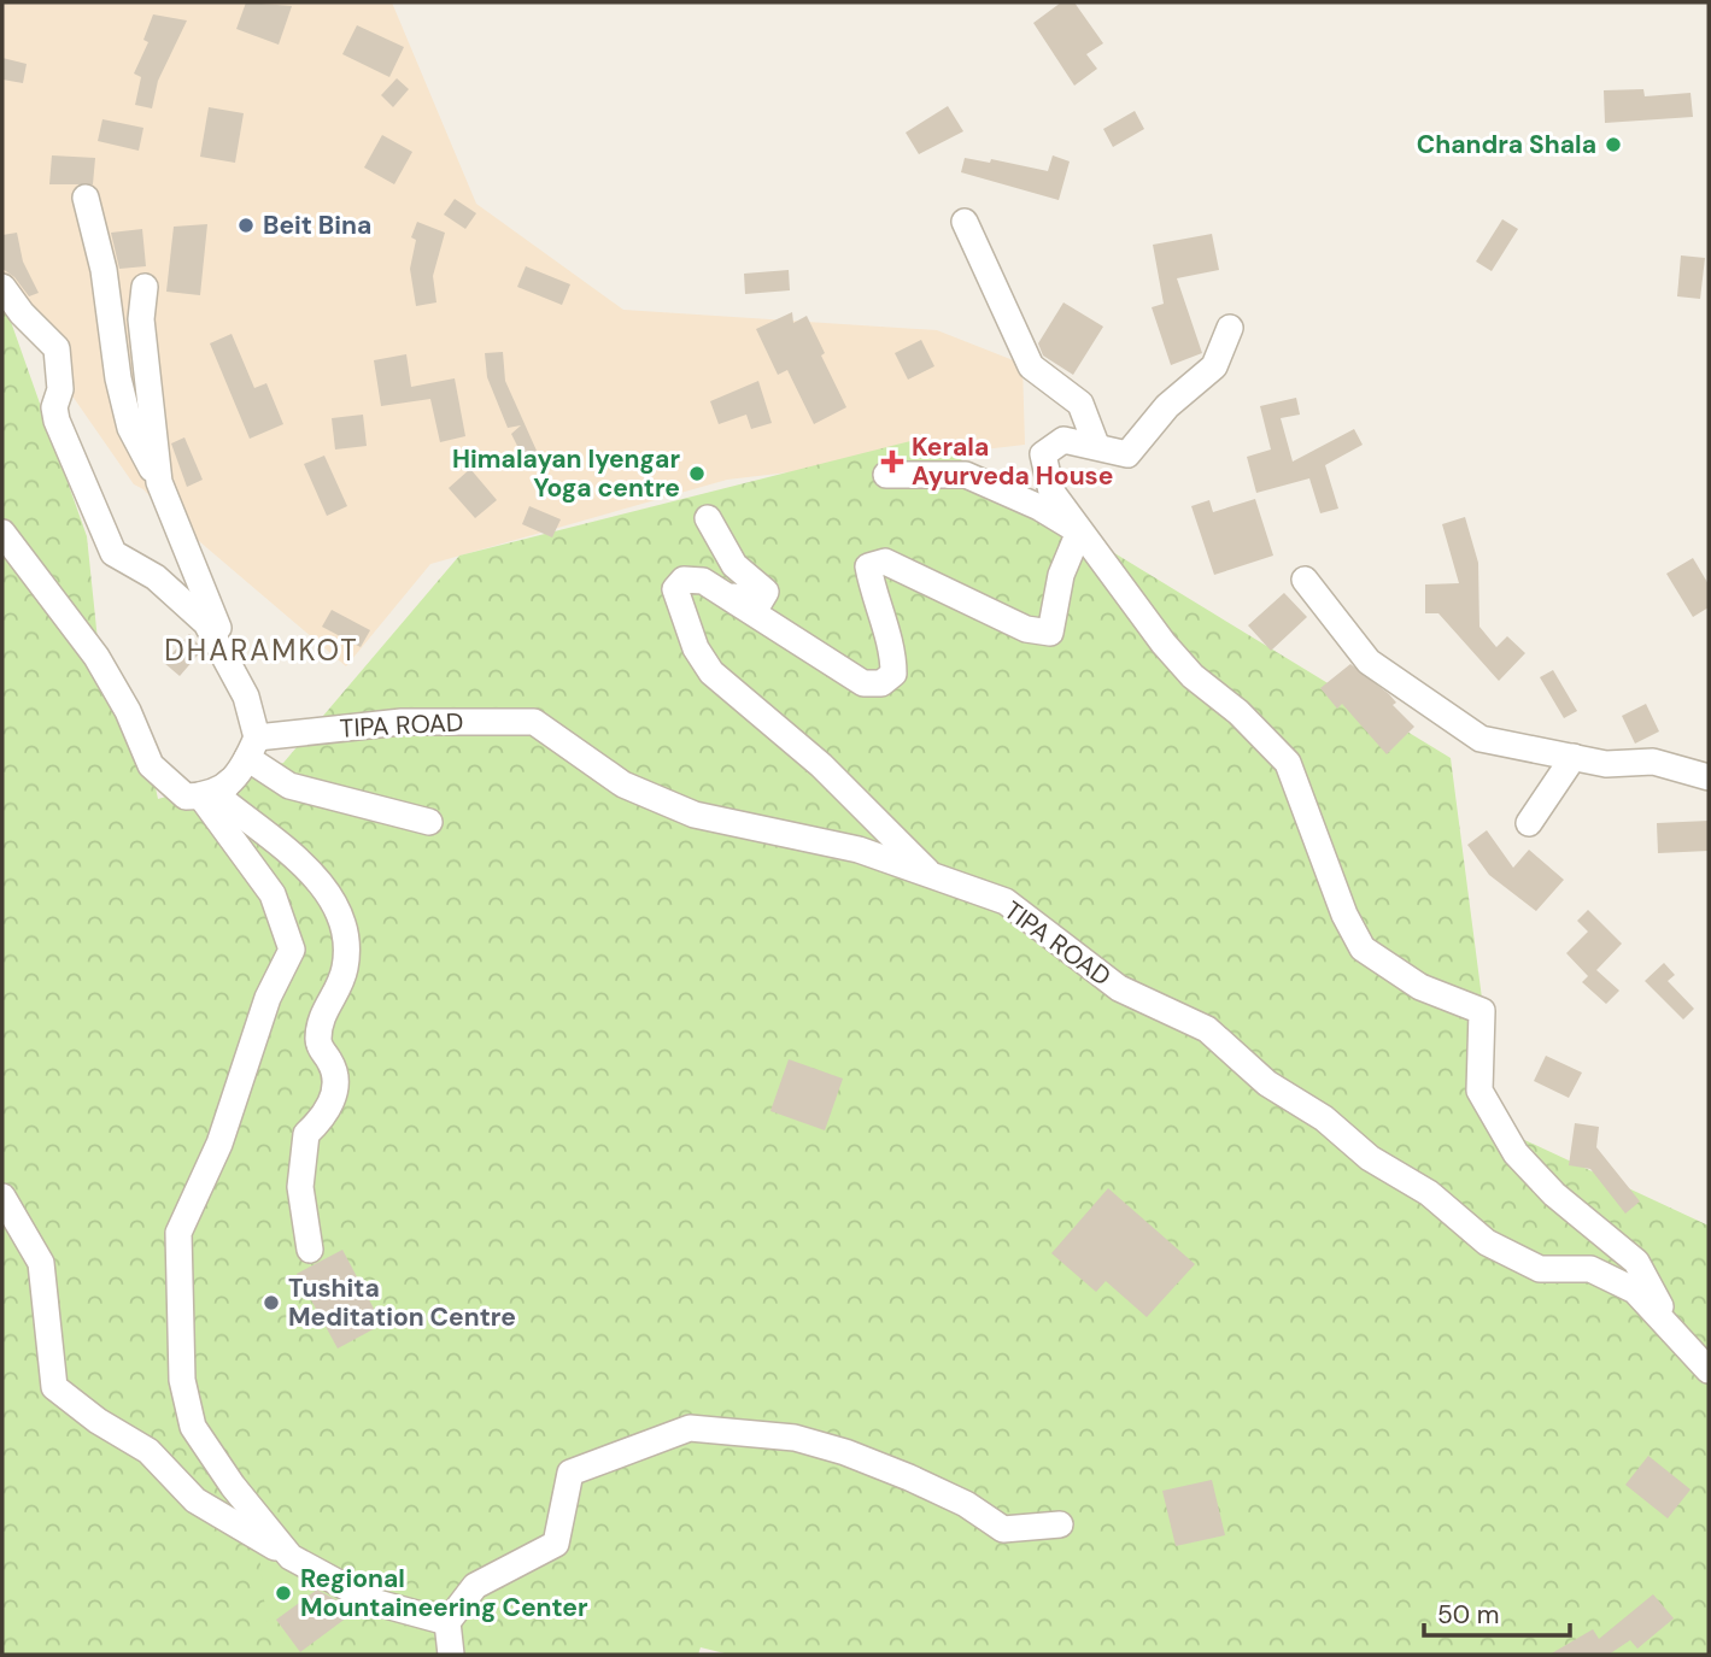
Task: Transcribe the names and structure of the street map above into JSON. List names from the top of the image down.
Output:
{
  "streets": {
    "street": ["TIPA ROAD"]
  },
  "districts": ["DHARAMKOT"],
  "places": {
    "other": [
      "Chandra Shala",
      "Beit Bina",
      "Himalayan Iyengar Yoga centre",
      "Tushita Meditation Centre",
      "Regional Mountaineering Center"
    ],
    "health": ["Kerala Ayurveda House"]
  },
  "scale_bar": "50 m"
}
